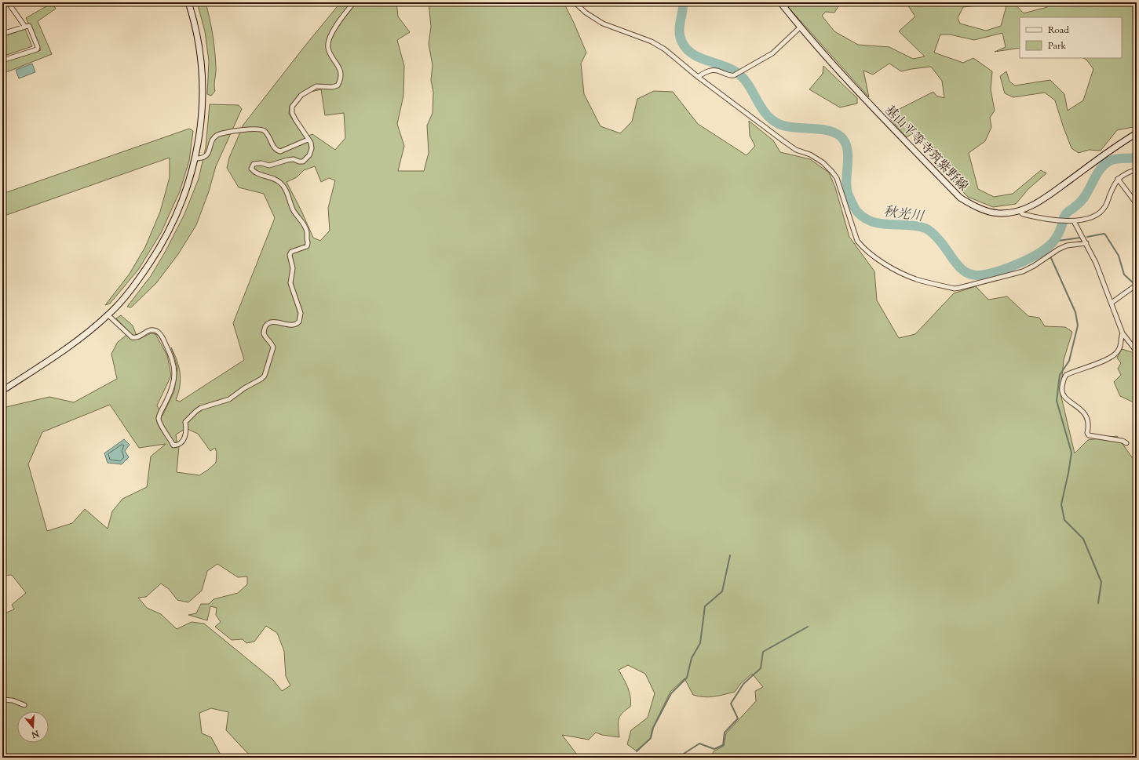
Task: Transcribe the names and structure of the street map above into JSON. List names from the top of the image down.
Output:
{
  "streets": {
    "street": ["基山平等寺筑紫野線"]
  },
  "water": ["秋光川"],
  "legend": ["Road", "Park"],
  "north": "bottom"
}
